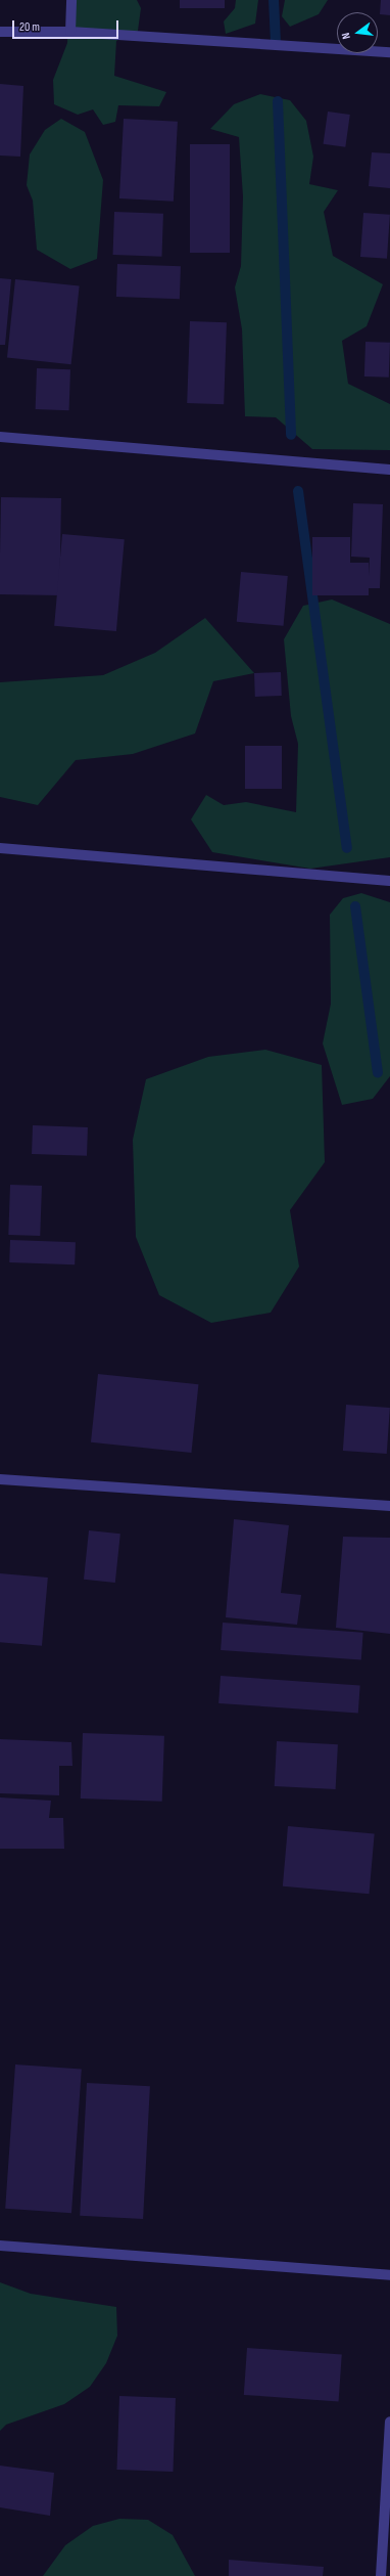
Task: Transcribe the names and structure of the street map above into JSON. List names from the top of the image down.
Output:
{
  "scale_bar": "20 m",
  "north": "left"
}
